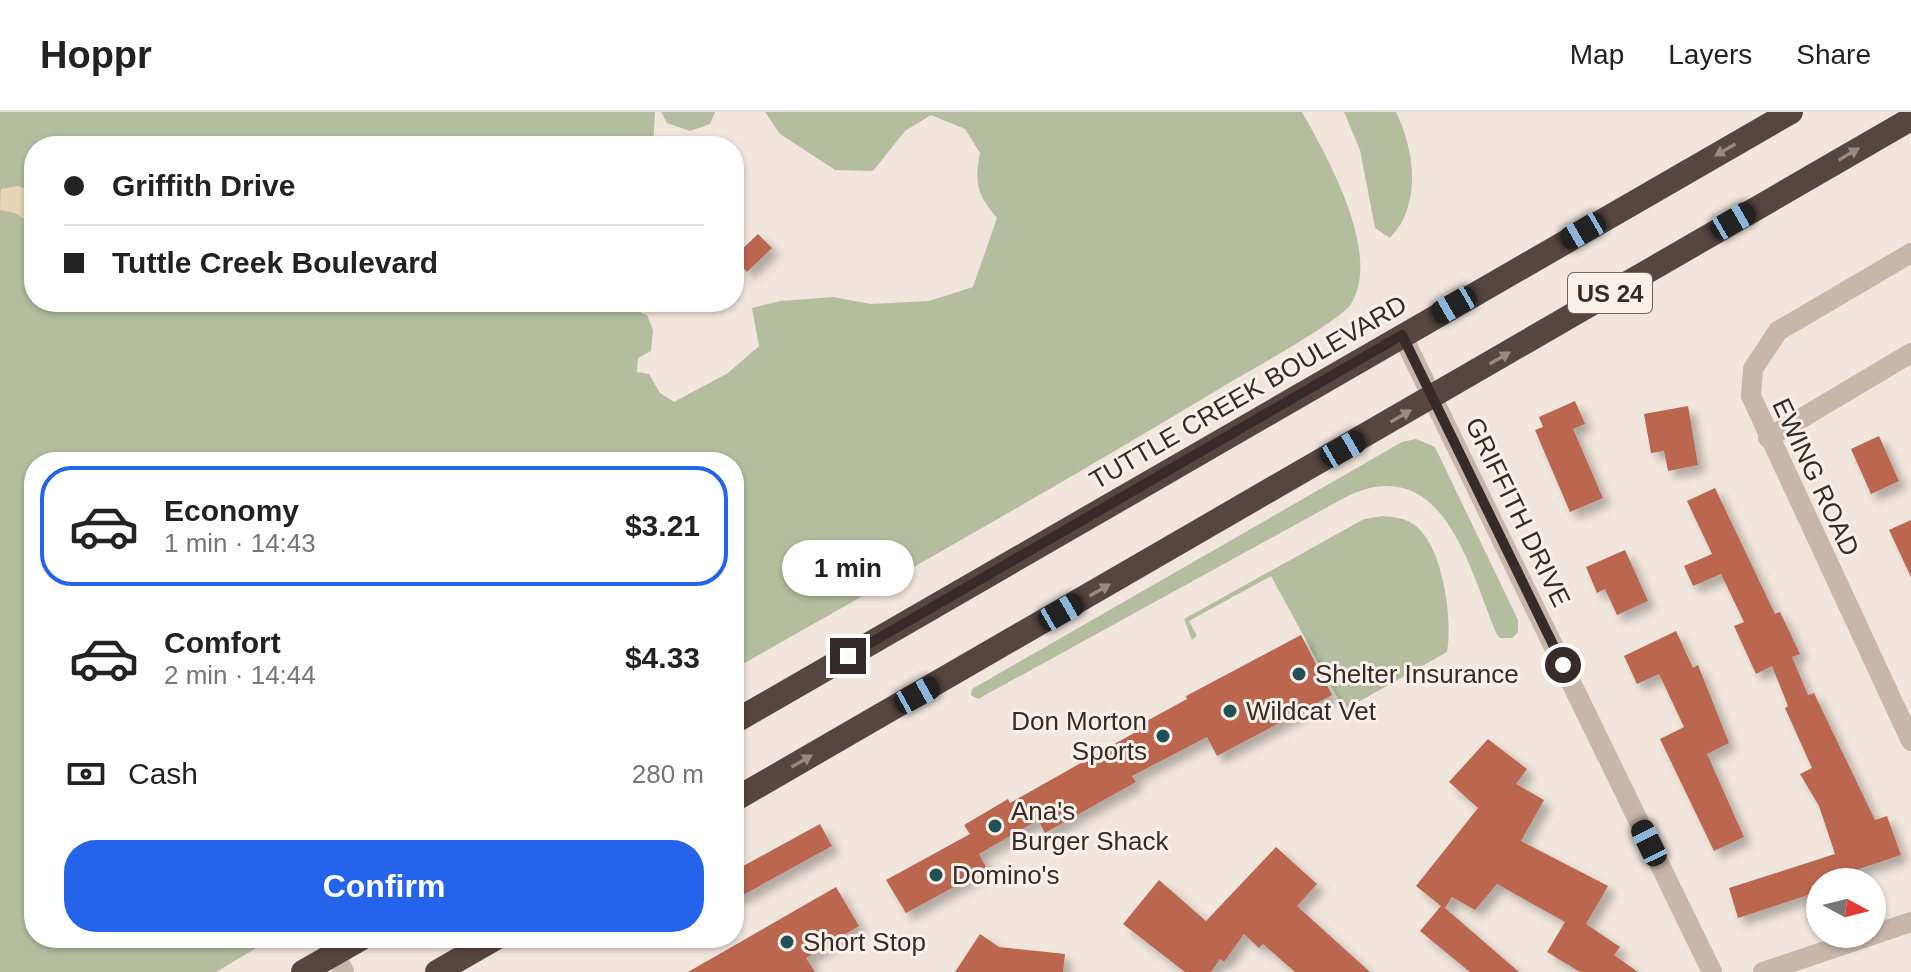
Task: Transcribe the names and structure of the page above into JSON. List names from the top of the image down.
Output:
{
  "streets": {
    "highway": ["US 24", "TUTTLE CREEK BOULEVARD"],
    "street": ["EWING ROAD", "GRIFFITH DRIVE"]
  },
  "crossings": [
    ["US 24", "GRIFFITH DRIVE"],
    ["TUTTLE CREEK BOULEVARD", "GRIFFITH DRIVE"]
  ],
  "places": [
    "Shelter Insurance",
    "Wildcat Vet",
    "Don Morton Sports",
    "Ana's Burger Shack",
    "Domino's",
    "Short Stop"
  ],
  "north": "right",
  "page": {
    "header": "Hoppr",
    "nav": ["Map", "Layers", "Share"],
    "banner": ["Griffith Drive", "Tuttle Creek Boulevard"],
    "list": [
      {
        "name": "Economy",
        "note": "1 min · 14:43",
        "value": "$3.21"
      },
      {
        "name": "Comfort",
        "note": "2 min · 14:44",
        "value": "$4.33"
      }
    ],
    "bubble": "1 min",
    "pay": ["Cash", "280 m"],
    "buttons": "Confirm"
  }
}
